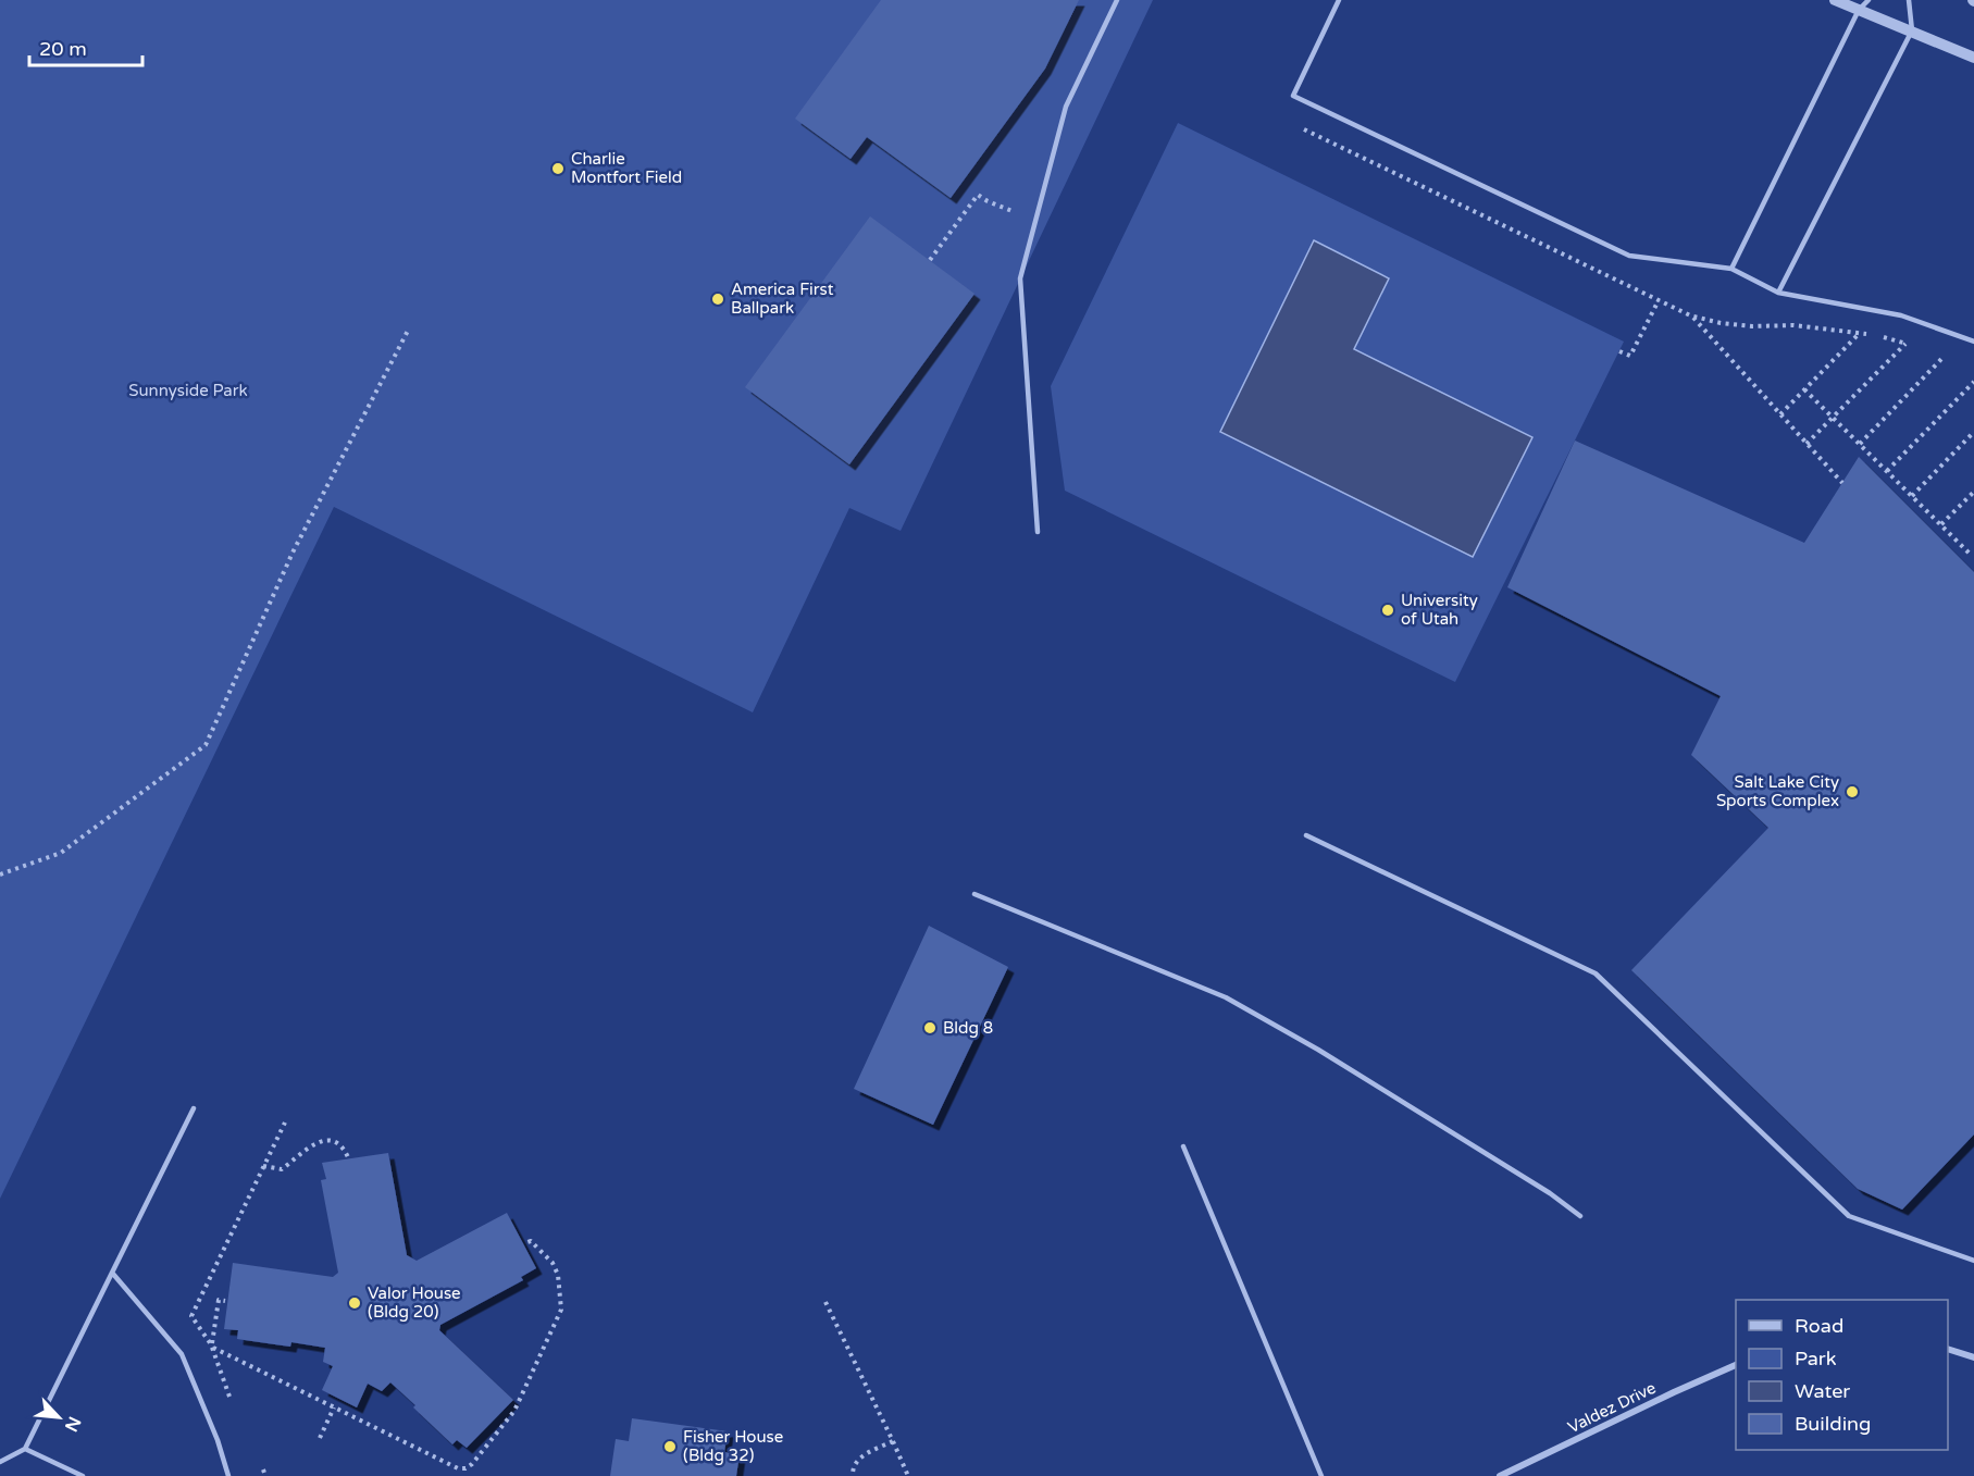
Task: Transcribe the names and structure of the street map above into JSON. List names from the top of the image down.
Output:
{
  "streets": {
    "street": ["Valdez Drive"]
  },
  "parks": ["Sunnyside Park"],
  "places": [
    "Charlie Montfort Field",
    "America First Ballpark",
    "University of Utah",
    "Salt Lake City Sports Complex",
    "Bldg 8",
    "Valor House (Bldg 20)",
    "Fisher House (Bldg 32)"
  ],
  "legend": [
    "Road",
    "Park",
    "Water",
    "Building"
  ],
  "scale_bar": "20 m",
  "north": "bottom right"
}
